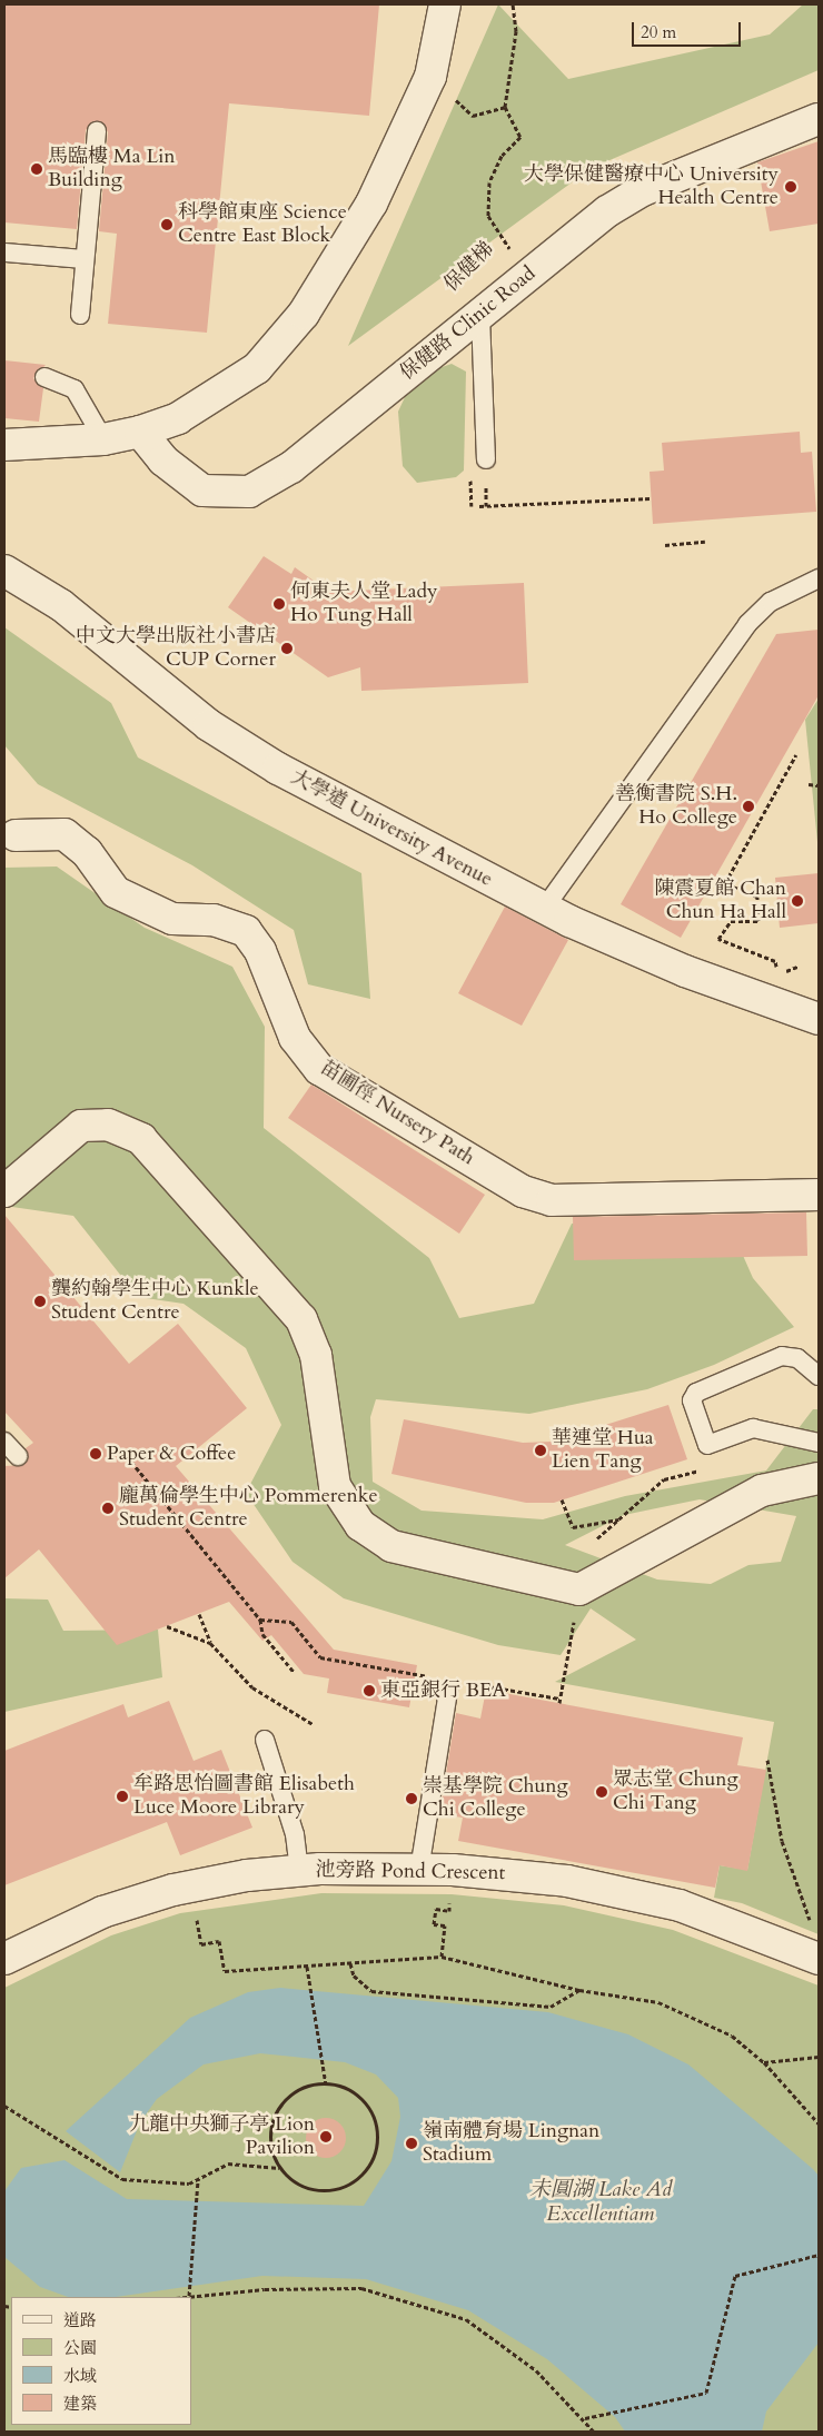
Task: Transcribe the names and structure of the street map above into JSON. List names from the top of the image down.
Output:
{
  "streets": {
    "street": [
      "保健路 Clinic Road",
      "大學道 University Avenue",
      "苗圃徑 Nursery Path",
      "池旁路 Pond Crescent"
    ],
    "path": ["保健梯"]
  },
  "water": ["未圓湖 Lake Ad Excellentiam"],
  "places": [
    "馬臨樓 Ma Lin Building",
    "大學保健醫療中心 University Health Centre",
    "科學館東座 Science Centre East Block",
    "何東夫人堂 Lady Ho Tung Hall",
    "中文大學出版社小書店 CUP Corner",
    "善衡書院 S.H. Ho College",
    "陳震夏館 Chan Chun Ha Hall",
    "龔約翰學生中心 Kunkle Student Centre",
    "華連堂 Hua Lien Tang",
    "Paper & Coffee",
    "龐萬倫學生中心 Pommerenke Student Centre",
    "東亞銀行 BEA",
    "眾志堂 Chung Chi Tang",
    "牟路思怡圖書館 Elisabeth Luce Moore Library",
    "崇基學院 Chung Chi College",
    "九龍中央獅子亭 Lion Pavilion",
    "嶺南體育場 Lingnan Stadium"
  ],
  "legend": [
    "道路",
    "公園",
    "水域",
    "建築"
  ],
  "scale_bar": "20 m"
}
